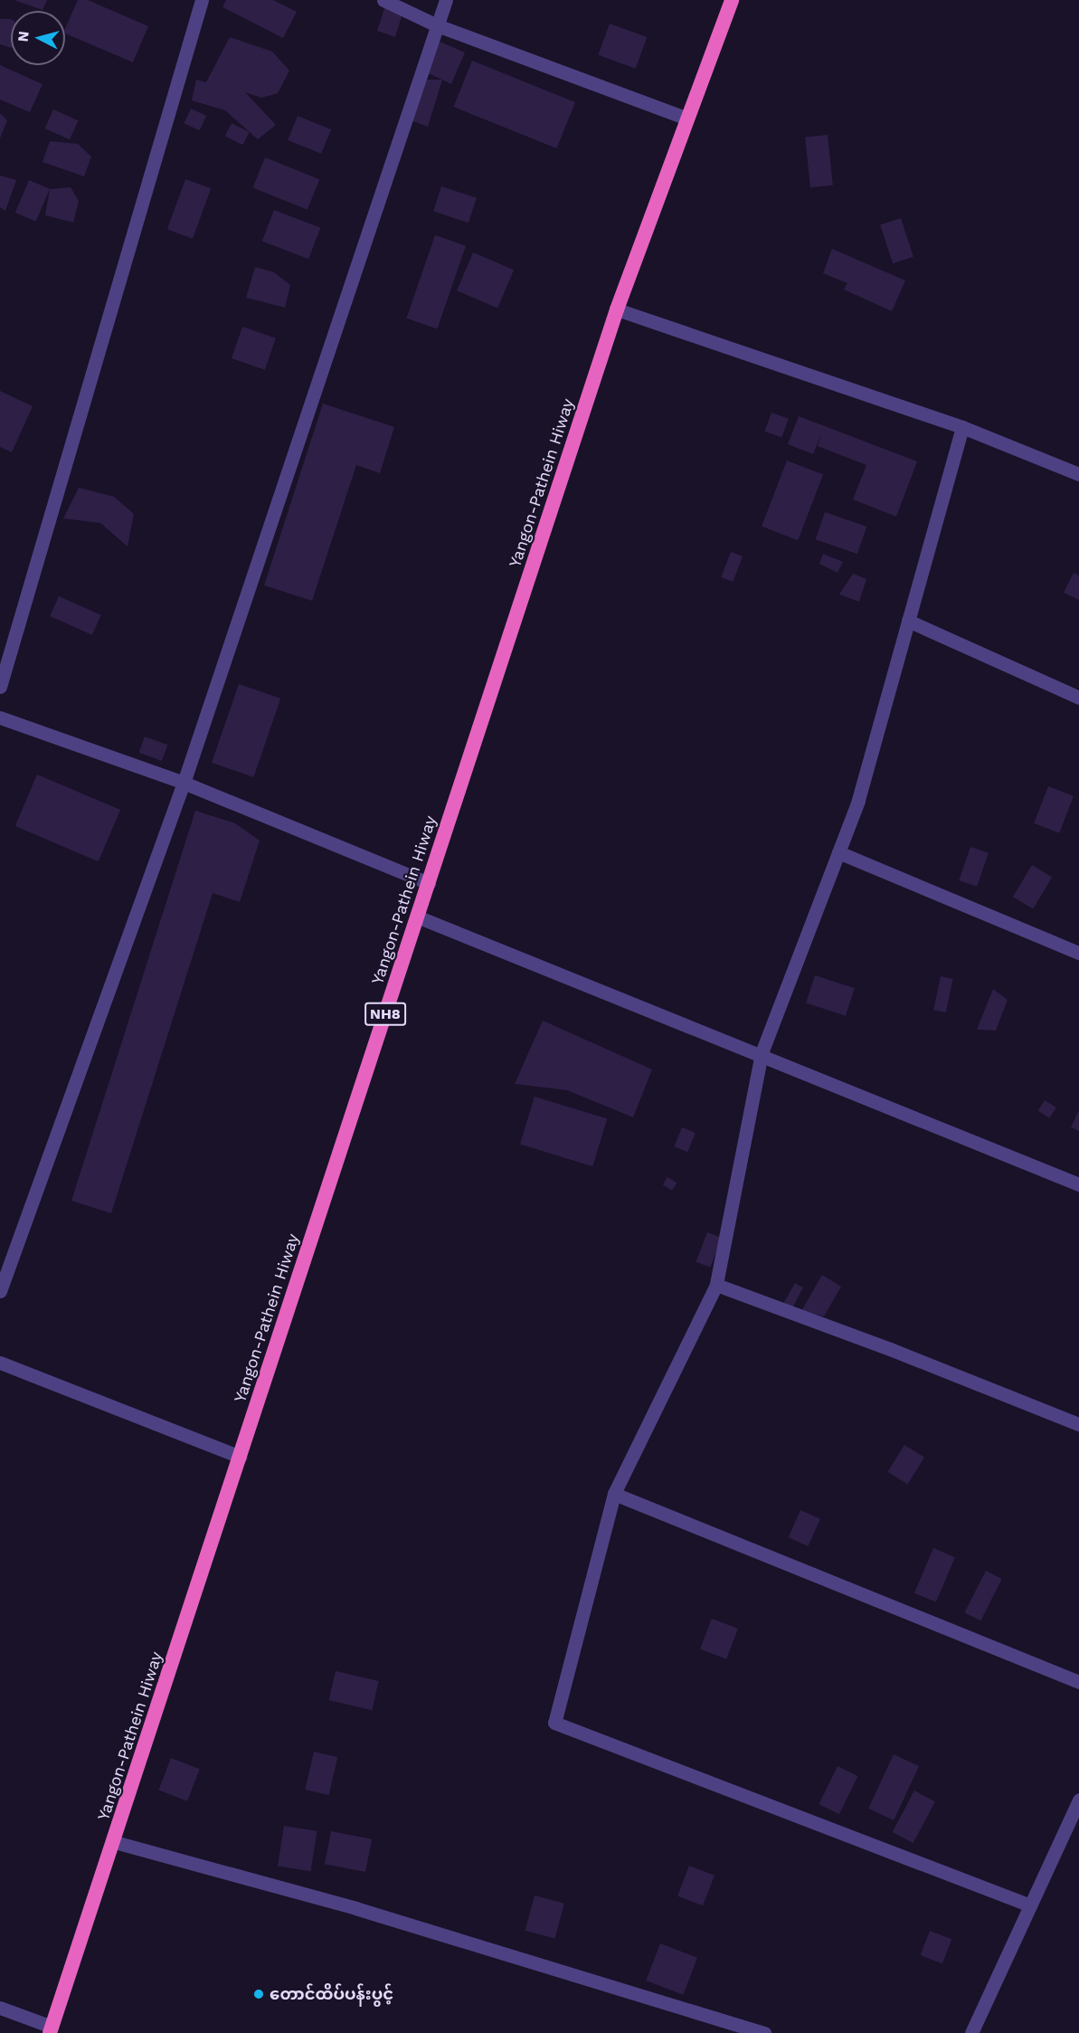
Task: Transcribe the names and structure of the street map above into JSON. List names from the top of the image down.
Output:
{
  "streets": {
    "highway": ["Yangon-Pathein Hiway", "NH8"]
  },
  "places": ["တောင်ထိပ်ပန်းပွင့်"],
  "north": "left"
}
